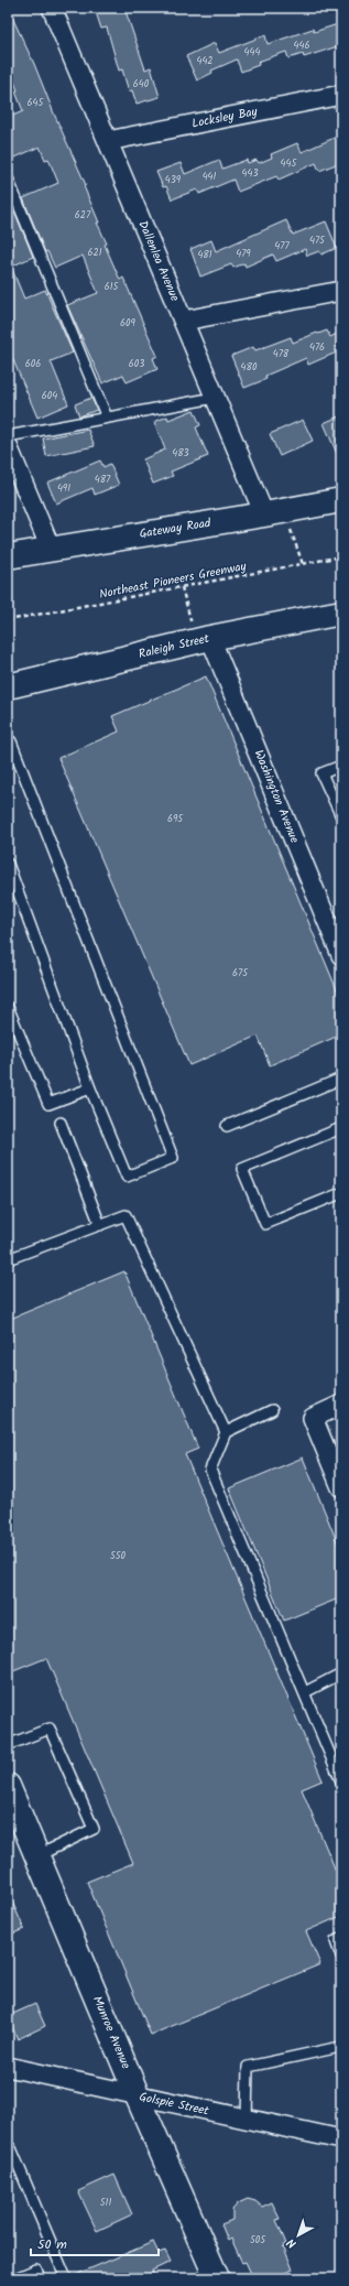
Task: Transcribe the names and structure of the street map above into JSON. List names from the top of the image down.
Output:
{
  "streets": {
    "street": [
      "Locksley Bay",
      "Dallenlea Avenue",
      "Gateway Road",
      "Raleigh Street",
      "Washington Avenue",
      "Munroe Avenue",
      "Golspie Street"
    ],
    "path": ["Northeast Pioneers Greenway"]
  },
  "crossings": [
    ["Locksley Bay", "Dallenlea Avenue"],
    ["Dallenlea Avenue", "Gateway Road"],
    ["Raleigh Street", "Washington Avenue"],
    ["Munroe Avenue", "Golspie Street"]
  ],
  "house_numbers": [
    "446",
    "444",
    "442",
    "640",
    "645",
    "445",
    "443",
    "441",
    "439",
    "627",
    "475",
    "477",
    "621",
    "479",
    "481",
    "615",
    "609",
    "476",
    "478",
    "606",
    "603",
    "480",
    "604",
    "483",
    "487",
    "491",
    "695",
    "675",
    "550",
    "511",
    "505"
  ],
  "scale_bar": "50 m",
  "north": "bottom left"
}
